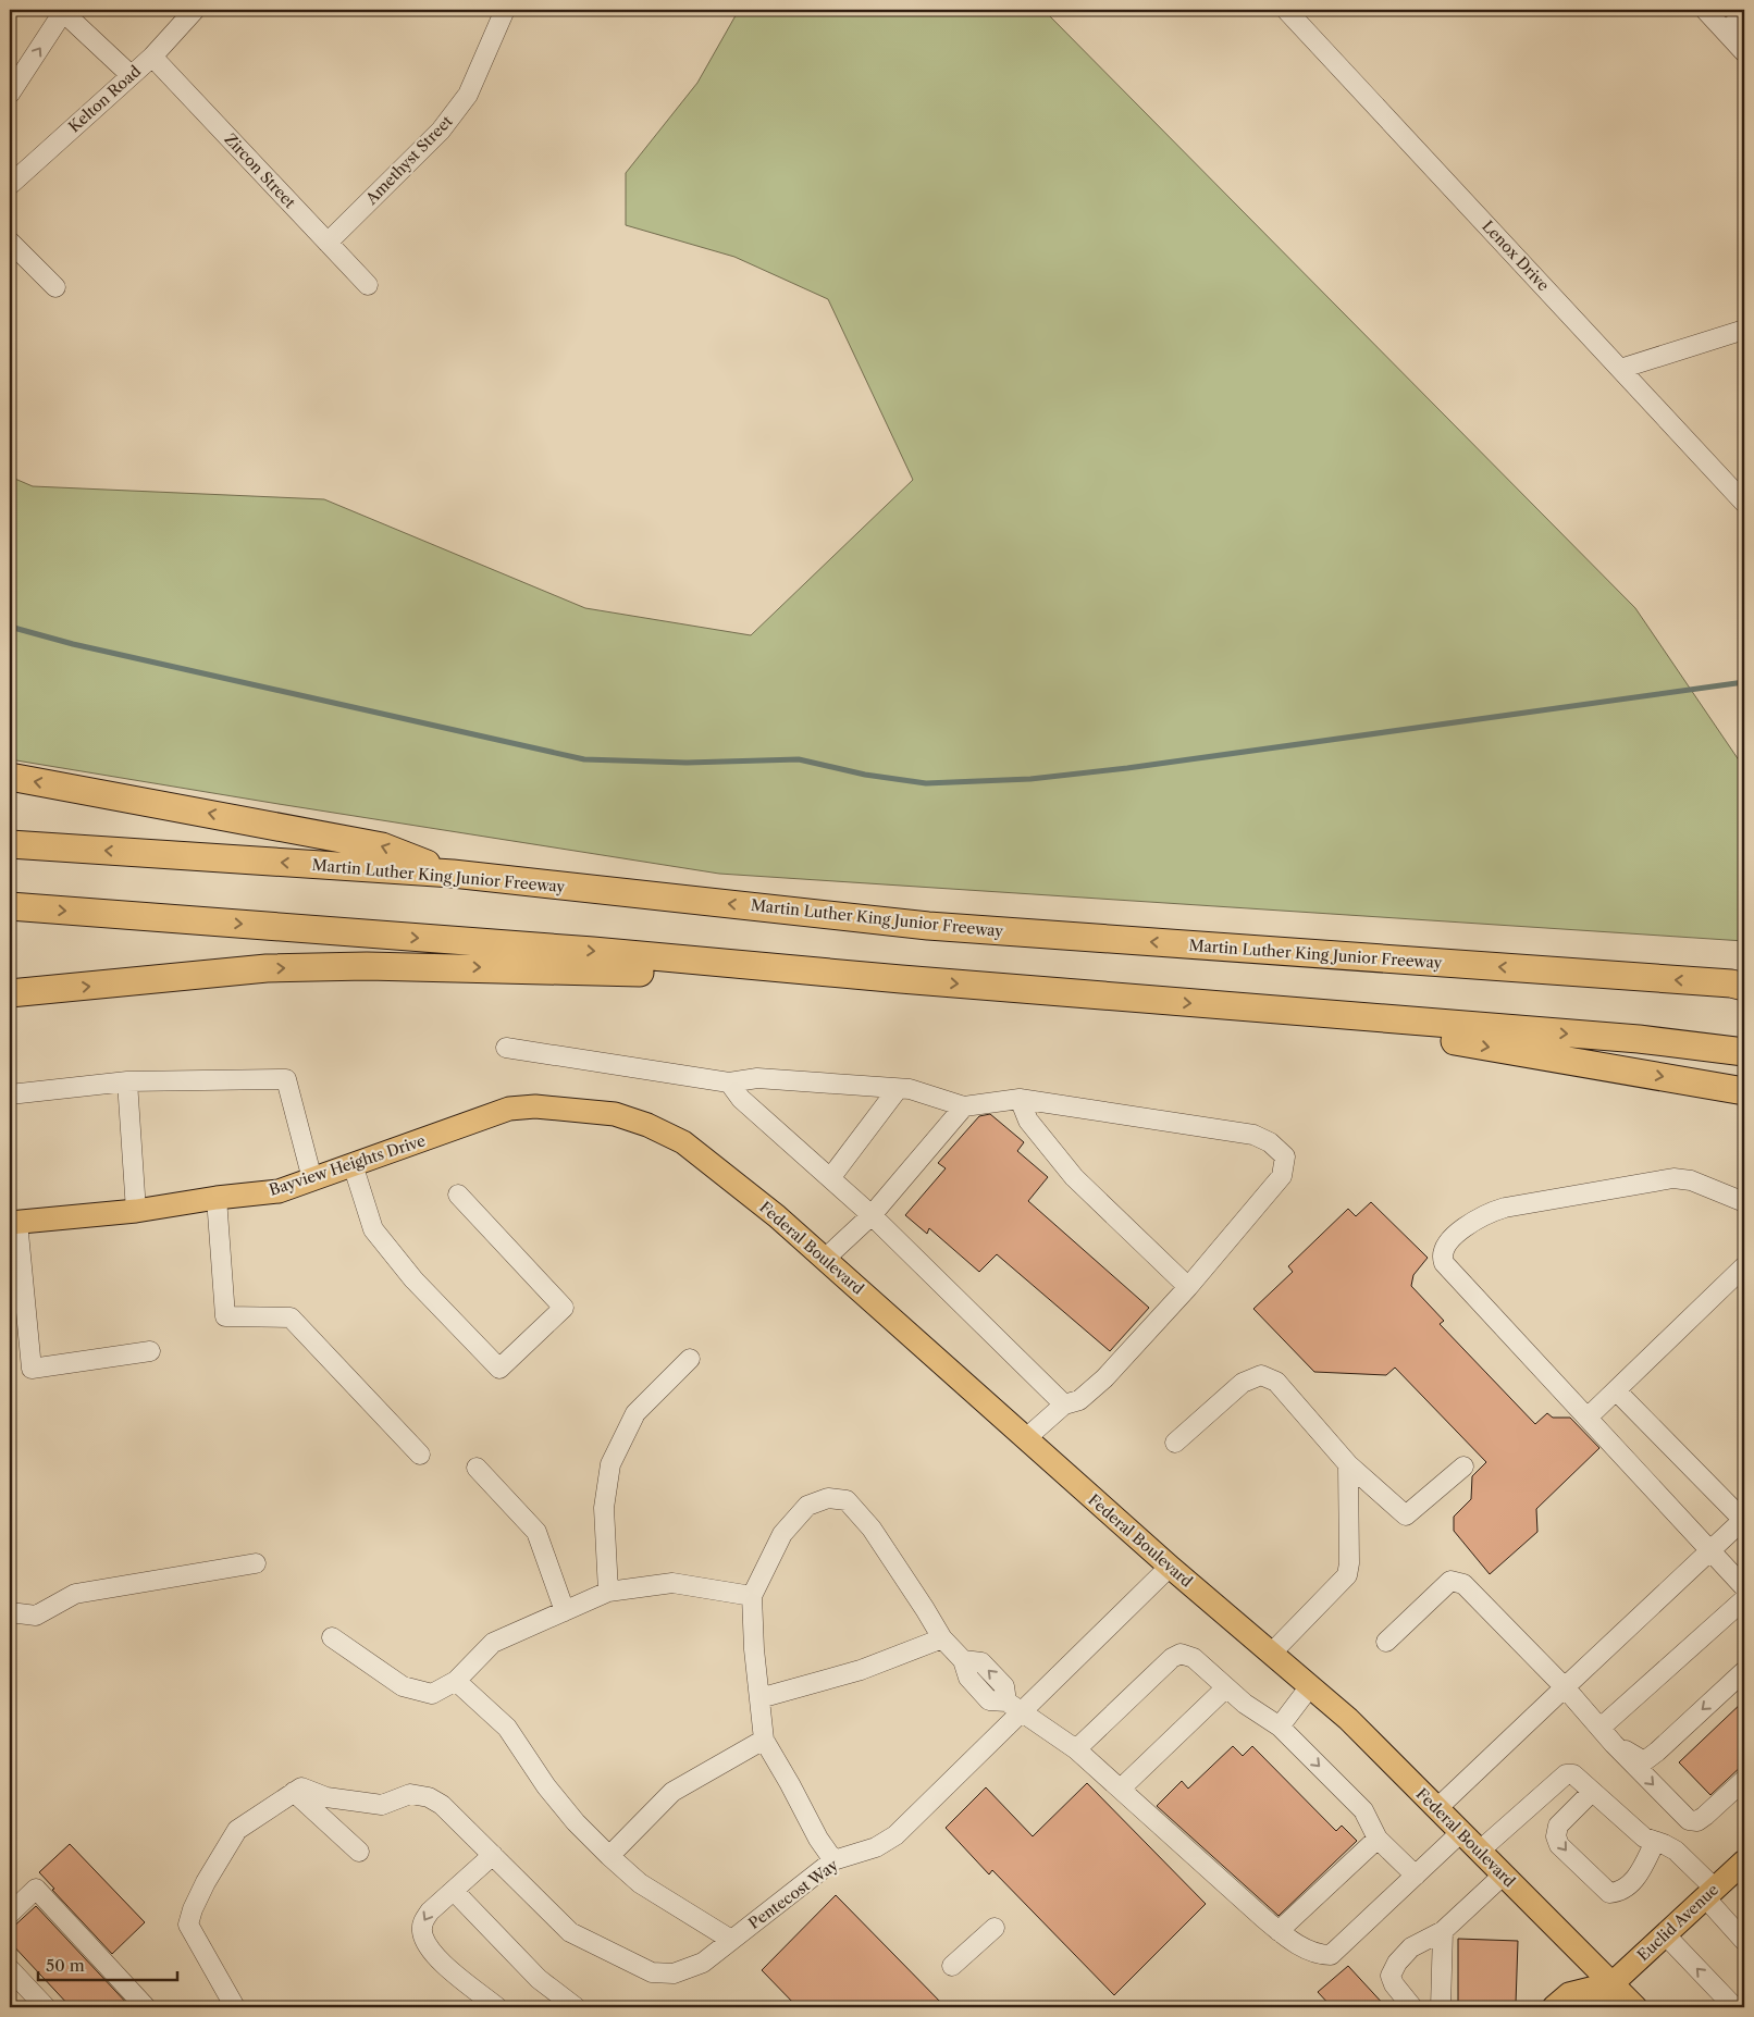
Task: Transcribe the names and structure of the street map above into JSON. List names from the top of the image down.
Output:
{
  "streets": {
    "highway": ["Martin Luther King Junior Freeway"],
    "main road": ["Bayview Heights Drive", "Federal Boulevard", "Euclid Avenue"],
    "street": [
      "Kelton Road",
      "Amethyst Street",
      "Zircon Street",
      "Lenox Drive",
      "Pentecost Way"
    ]
  },
  "crossings": [
    ["Kelton Road", "Zircon Street"],
    ["Amethyst Street", "Zircon Street"],
    ["Bayview Heights Drive", "Federal Boulevard"],
    ["Federal Boulevard", "Pentecost Way"],
    ["Federal Boulevard", "Euclid Avenue"]
  ],
  "scale_bar": "50 m"
}
